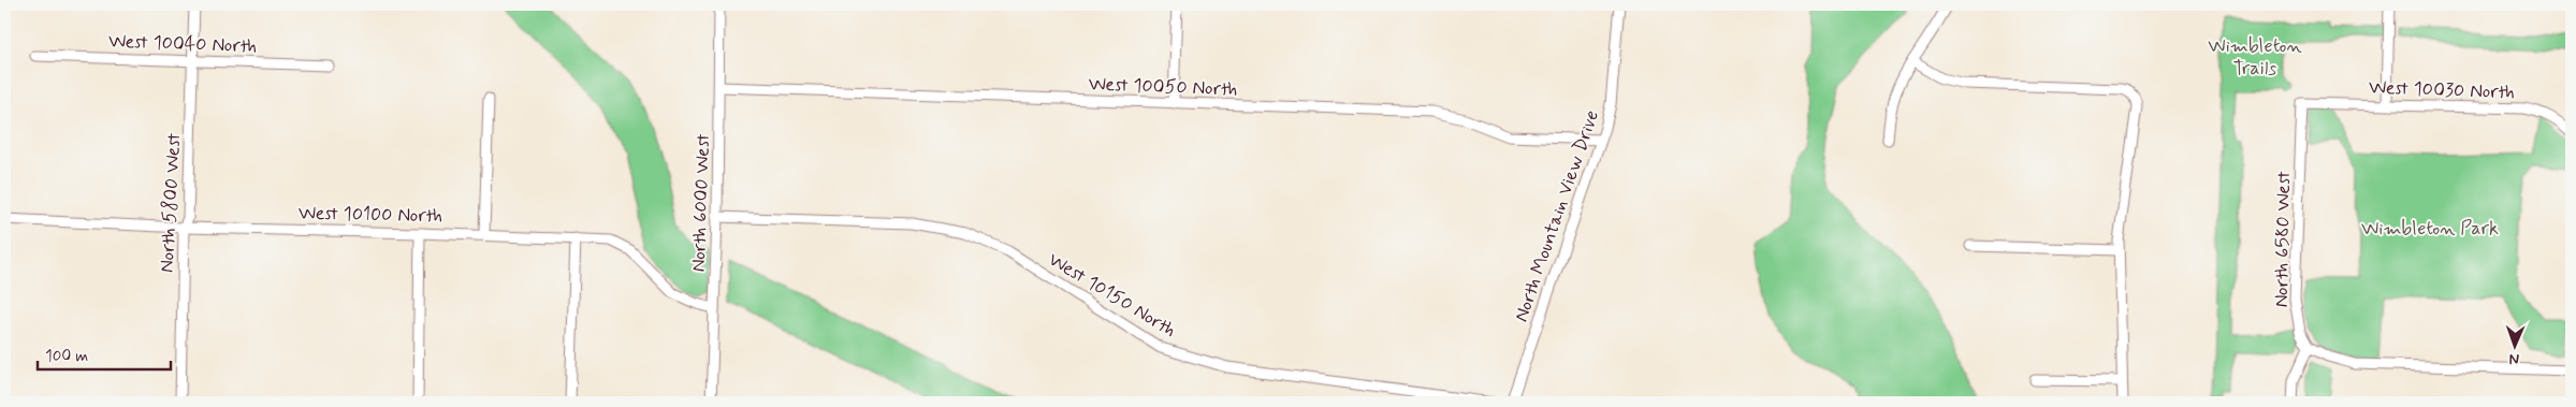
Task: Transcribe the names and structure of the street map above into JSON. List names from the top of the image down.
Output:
{
  "streets": {
    "street": [
      "West 10040 North",
      "West 10050 North",
      "West 10030 North",
      "North 5800 West",
      "North 6000 West",
      "West 10100 North",
      "North Mountain View Drive",
      "North 6580 West",
      "West 10150 North"
    ]
  },
  "crossings": [
    ["West 10040 North", "North 5800 West"],
    ["West 10050 North", "North 6000 West"],
    ["West 10050 North", "North Mountain View Drive"],
    ["West 10030 North", "North 6580 West"],
    ["North 5800 West", "West 10100 North"],
    ["North 6000 West", "West 10100 North"],
    ["North 6000 West", "West 10150 North"]
  ],
  "parks": ["Wimbleton Trails", "Wimbleton Park"],
  "scale_bar": "100 m",
  "north": "bottom"
}
